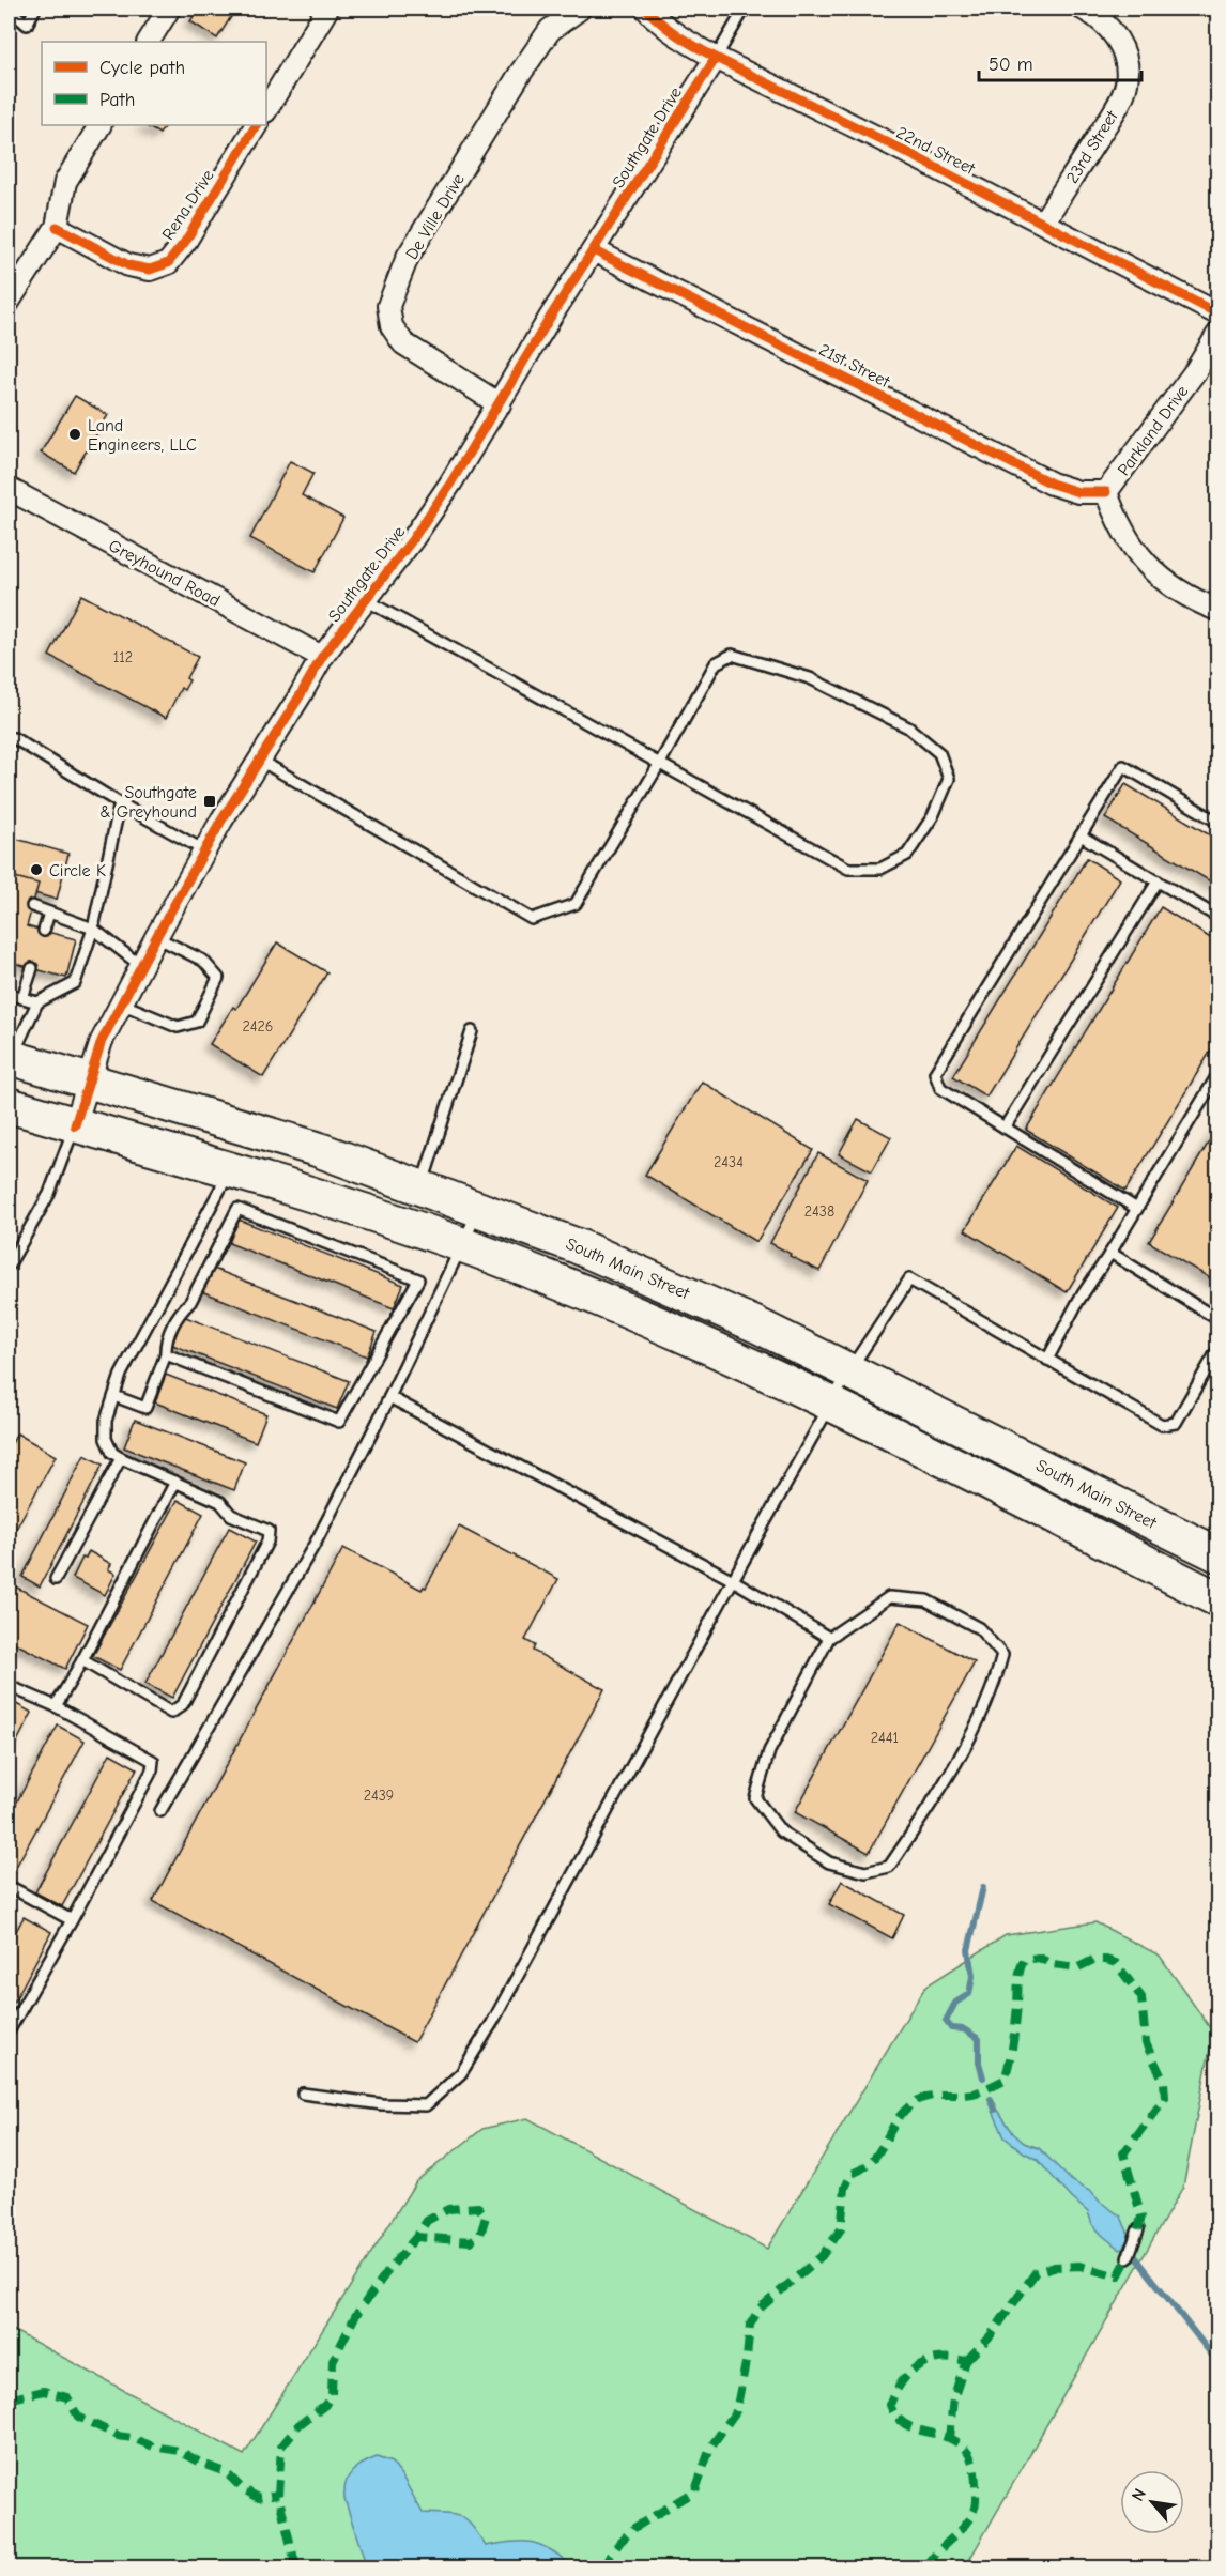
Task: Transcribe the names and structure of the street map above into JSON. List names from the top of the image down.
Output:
{
  "streets": {
    "highway": ["South Main Street"],
    "street": [
      "Southgate Drive",
      "23rd Street",
      "22nd Street",
      "Rena Drive",
      "De Ville Drive",
      "21st Street",
      "Parkland Drive",
      "Greyhound Road"
    ]
  },
  "crossings": [
    ["Southgate Drive", "22nd Street"],
    ["Southgate Drive", "De Ville Drive"],
    ["Southgate Drive", "21st Street"],
    ["Southgate Drive", "Greyhound Road"],
    ["Southgate Drive", "South Main Street"],
    ["23rd Street", "22nd Street"],
    ["21st Street", "Parkland Drive"]
  ],
  "places": {
    "other": ["Land Engineers, LLC", "Circle K"],
    "transit": ["Southgate & Greyhound"]
  },
  "house_numbers": [
    "112",
    "2426",
    "2434",
    "2438",
    "2441",
    "2439"
  ],
  "legend": ["Cycle path", "Path"],
  "scale_bar": "50 m",
  "north": "top left"
}
